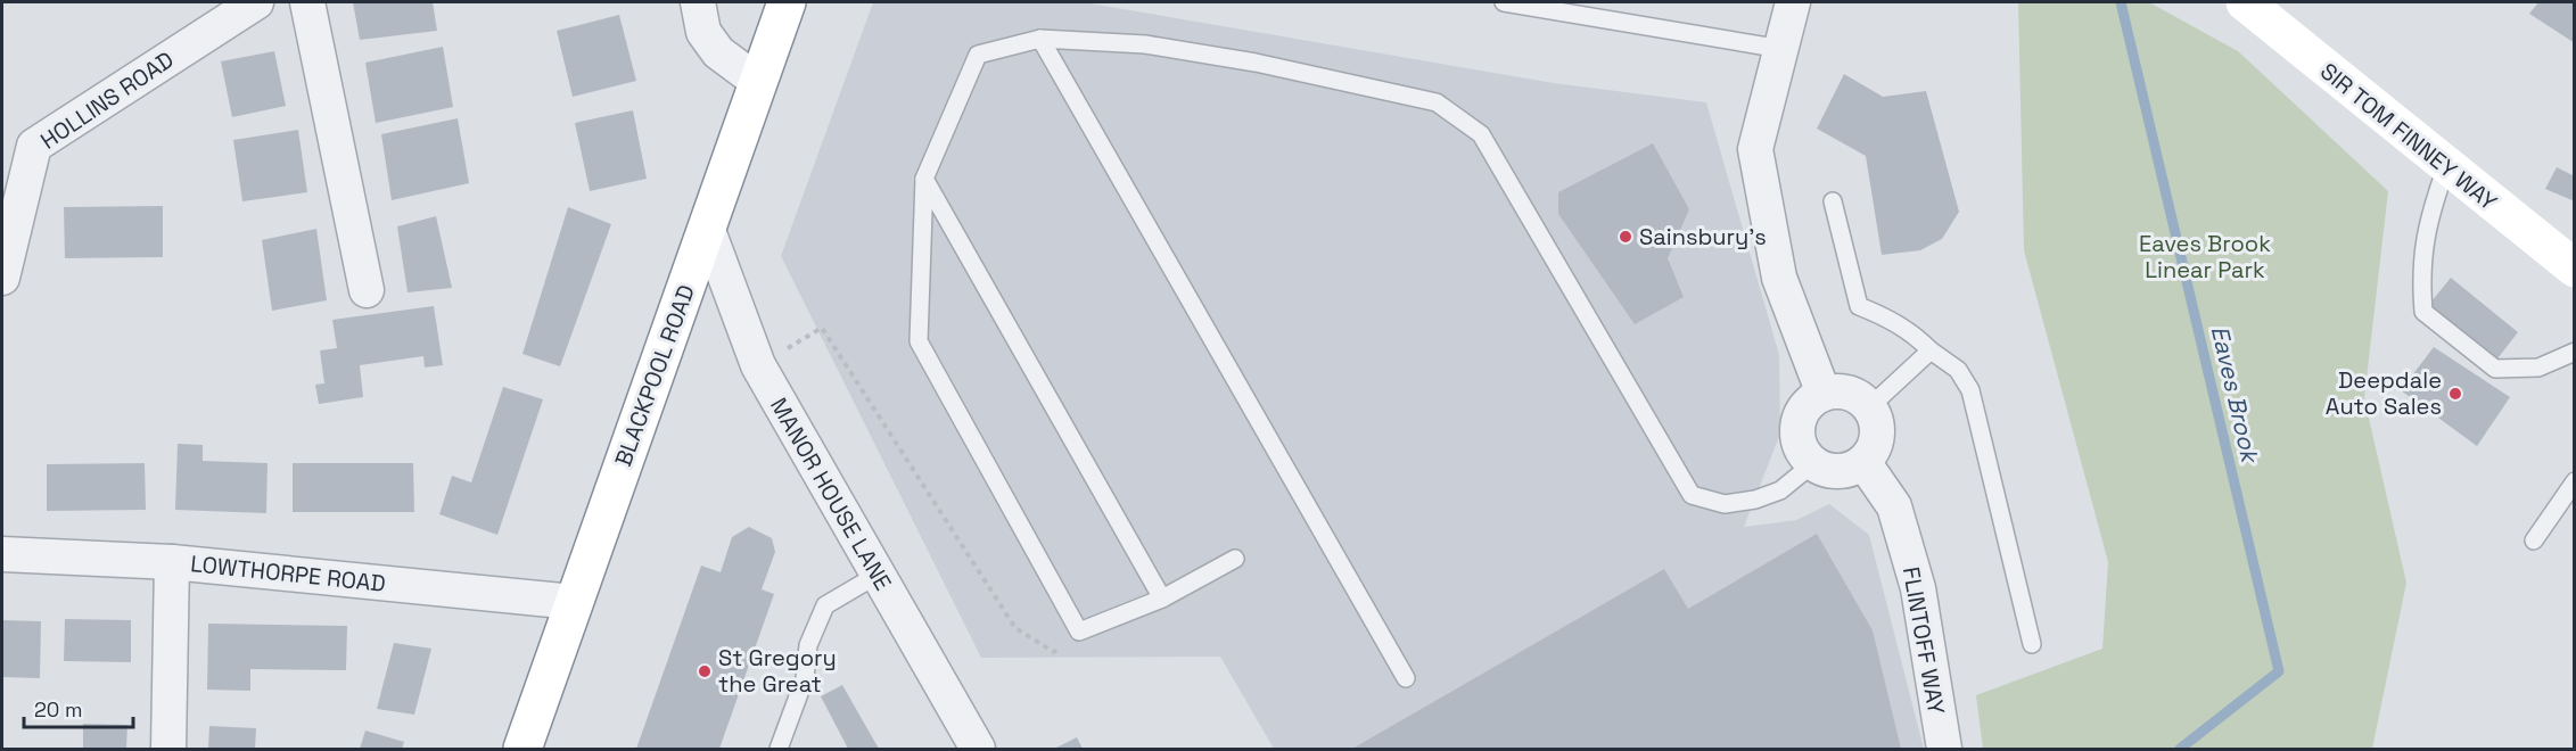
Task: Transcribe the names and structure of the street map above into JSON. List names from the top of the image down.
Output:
{
  "streets": {
    "main road": ["SIR TOM FINNEY WAY", "BLACKPOOL ROAD"],
    "street": [
      "HOLLINS ROAD",
      "MANOR HOUSE LANE",
      "LOWTHORPE ROAD",
      "FLINTOFF WAY"
    ]
  },
  "crossings": [
    ["BLACKPOOL ROAD", "MANOR HOUSE LANE"],
    ["BLACKPOOL ROAD", "LOWTHORPE ROAD"]
  ],
  "water": ["Eaves Brook"],
  "parks": ["Eaves Brook Linear Park"],
  "places": ["Sainsbury's", "Deepdale Auto Sales", "St Gregory the Great"],
  "scale_bar": "20 m"
}
